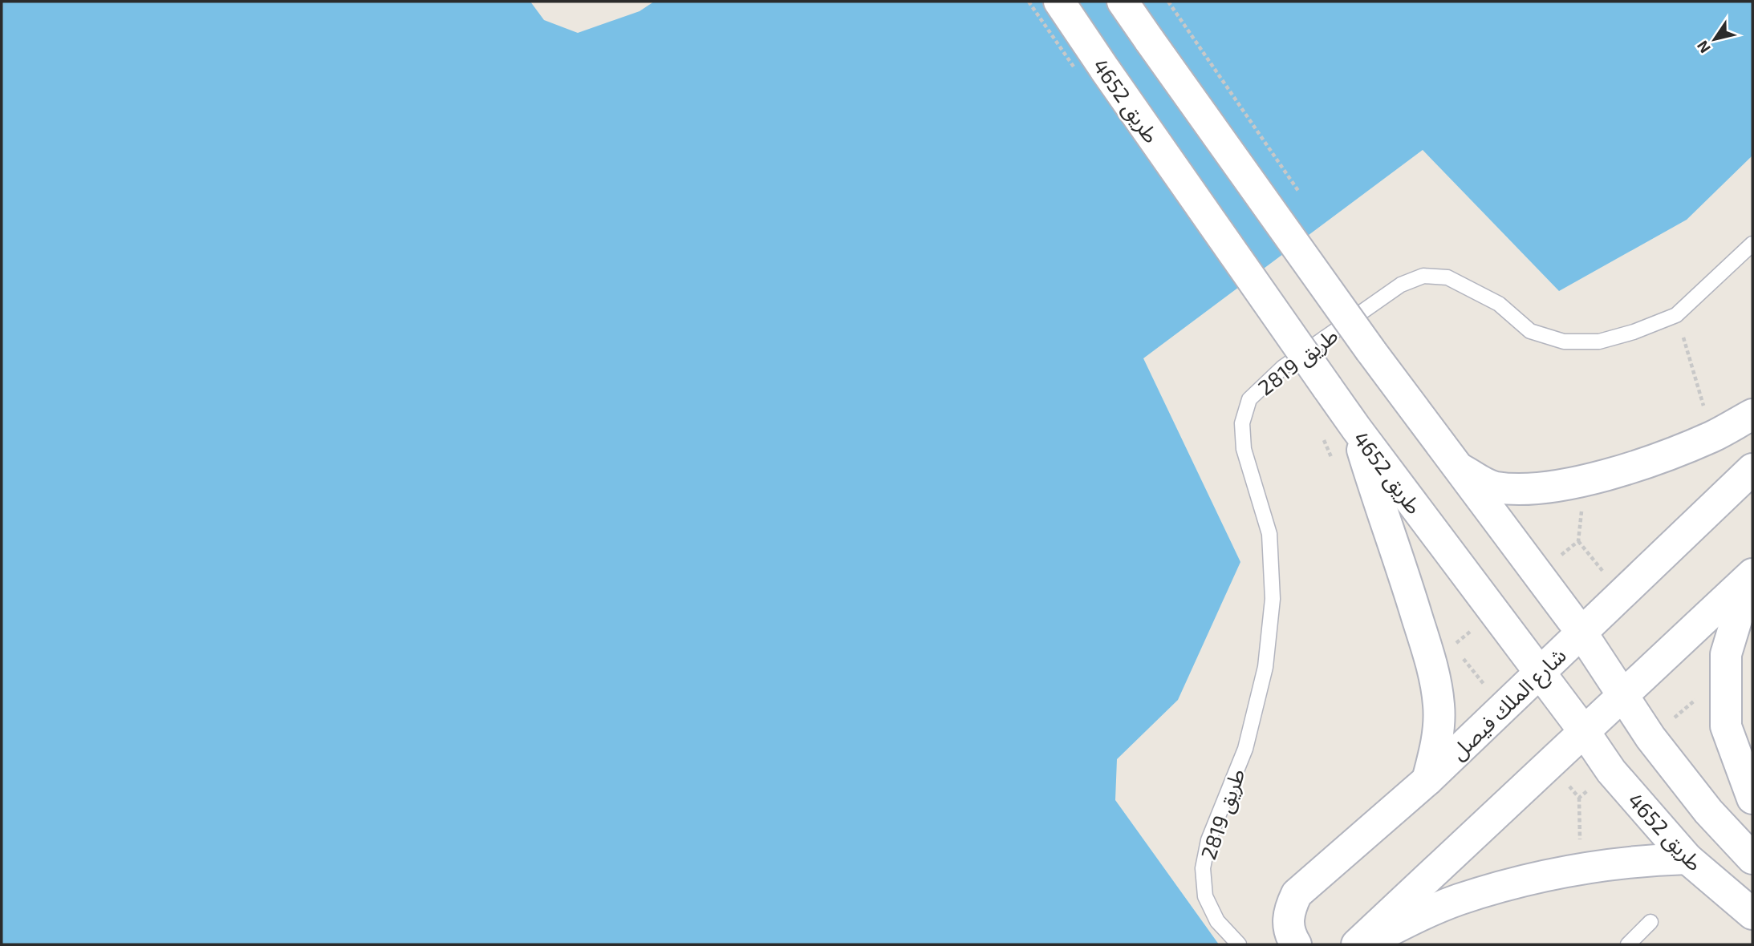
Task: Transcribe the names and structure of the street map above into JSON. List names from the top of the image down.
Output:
{
  "streets": {
    "street": ["طريق 4652", "شارع الملك فيصل"],
    "lane": ["طريق 2819"]
  },
  "crossings": [
    ["طريق 4652", "شارع الملك فيصل"]
  ],
  "north": "bottom left"
}
